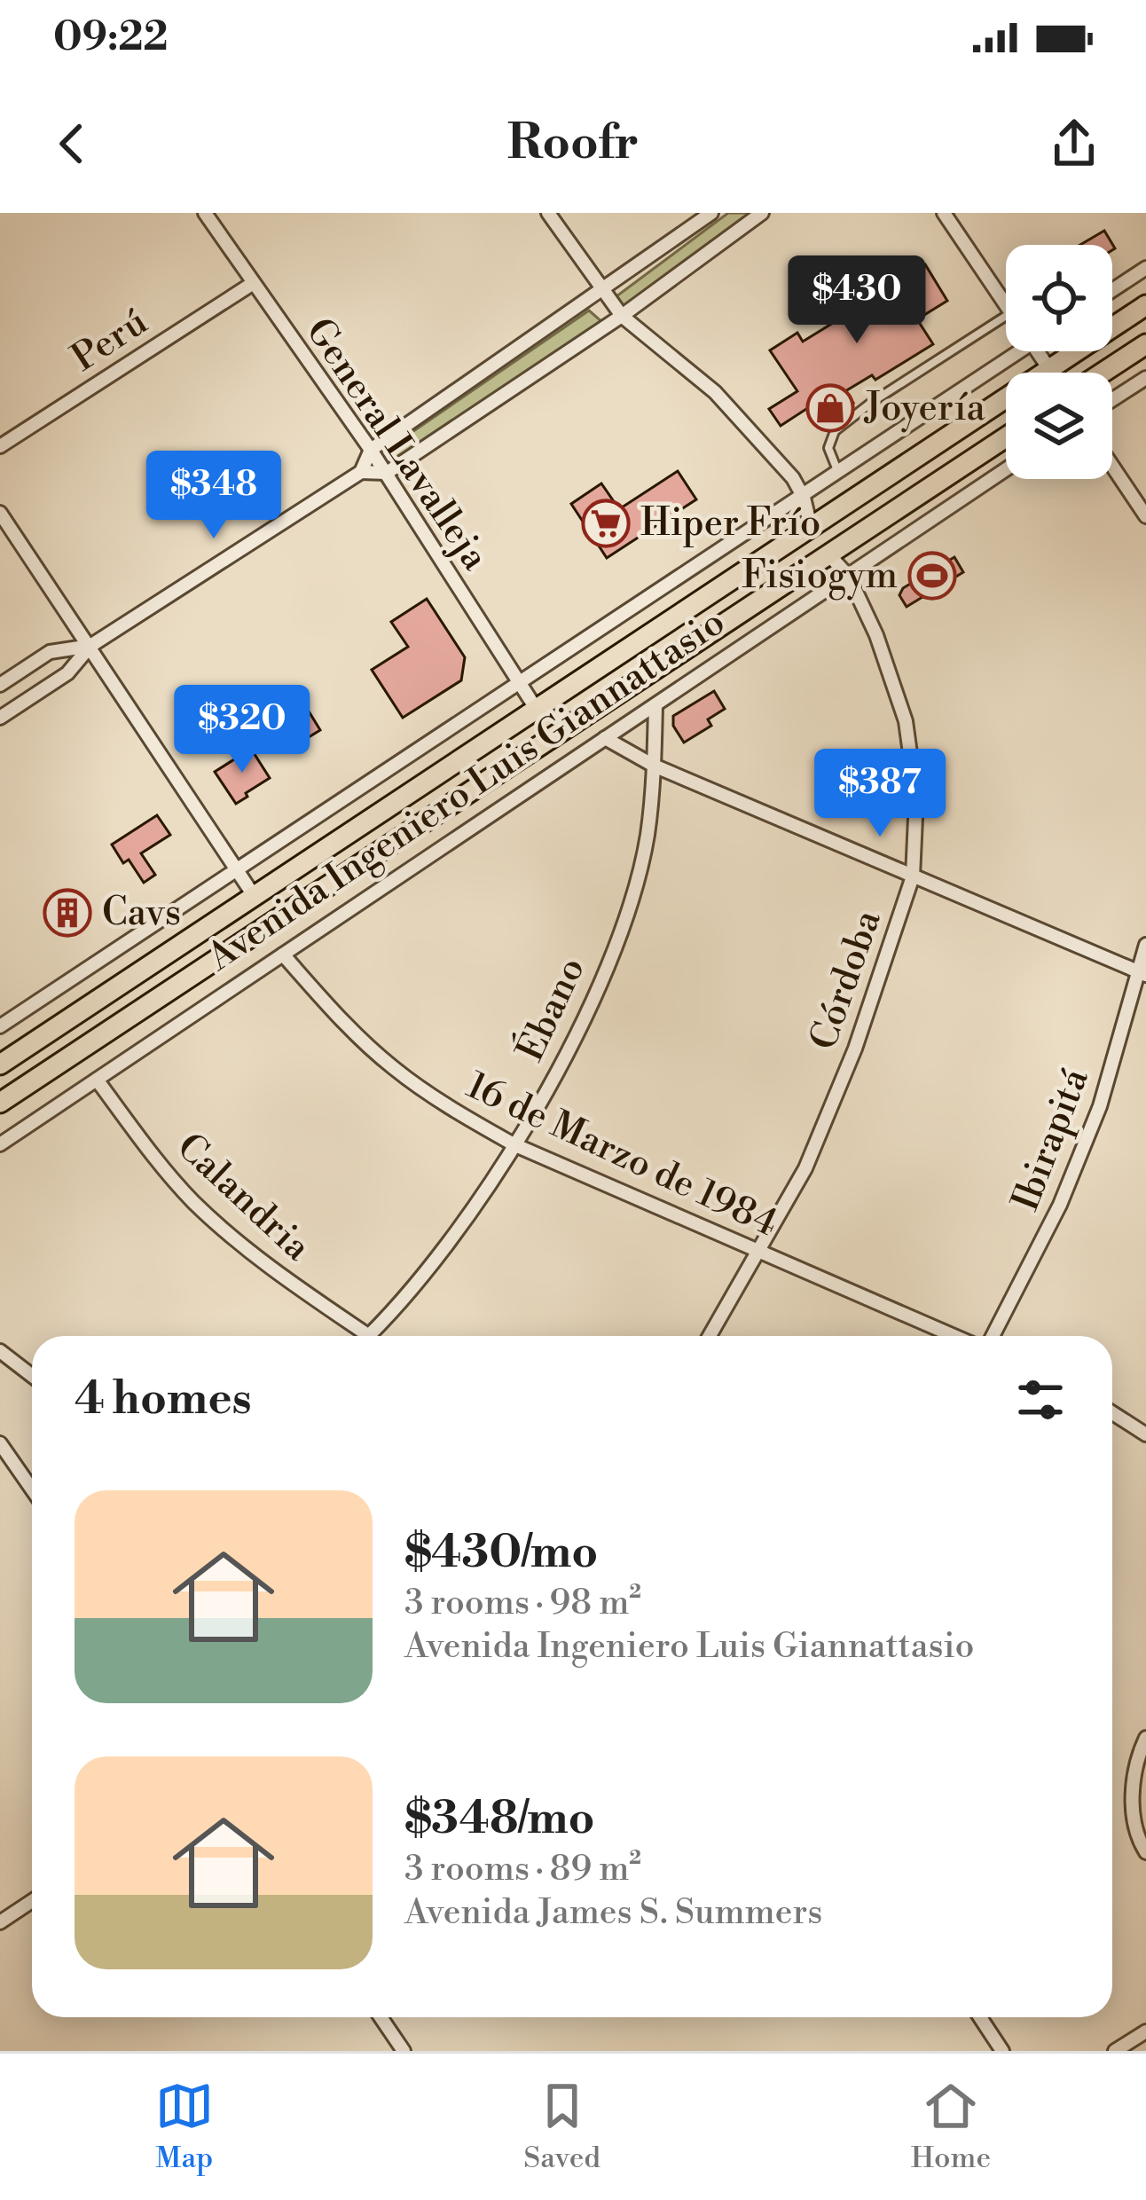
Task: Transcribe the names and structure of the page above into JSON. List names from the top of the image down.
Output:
{
  "streets": {
    "main road": ["Avenida Ingeniero Luis Giannattasio"],
    "street": [
      "Perú",
      "General Lavalleja",
      "Córdoba",
      "Ébano",
      "Ibirapitá",
      "16 de Marzo de 1984",
      "Calandria"
    ]
  },
  "crossings": [
    ["Perú", "General Lavalleja"],
    ["General Lavalleja", "Avenida Ingeniero Luis Giannattasio"],
    ["Avenida Ingeniero Luis Giannattasio", "Córdoba"],
    ["Avenida Ingeniero Luis Giannattasio", "Ébano"],
    ["Avenida Ingeniero Luis Giannattasio", "16 de Marzo de 1984"],
    ["Avenida Ingeniero Luis Giannattasio", "Calandria"],
    ["Córdoba", "16 de Marzo de 1984"],
    ["Ébano", "16 de Marzo de 1984"],
    ["Ébano", "Calandria"]
  ],
  "places": {
    "shop": ["Joyería"],
    "supermarket": ["Hiper Frío"],
    "sports": ["Fisiogym"],
    "building": ["Cavs"]
  },
  "page": {
    "status": "09:22",
    "header": "Roofr",
    "price": [
      "$430",
      "$348",
      "$320",
      "$387"
    ],
    "heading": "4 homes",
    "list": [
      {
        "name": "$430/mo",
        "note": "3 rooms · 98 m² · Avenida Ingeniero Luis Giannattasio"
      },
      {
        "name": "$348/mo",
        "note": "3 rooms · 89 m² · Avenida James S. Summers"
      }
    ],
    "tabs": ["Map", "Saved", "Home"]
  }
}
